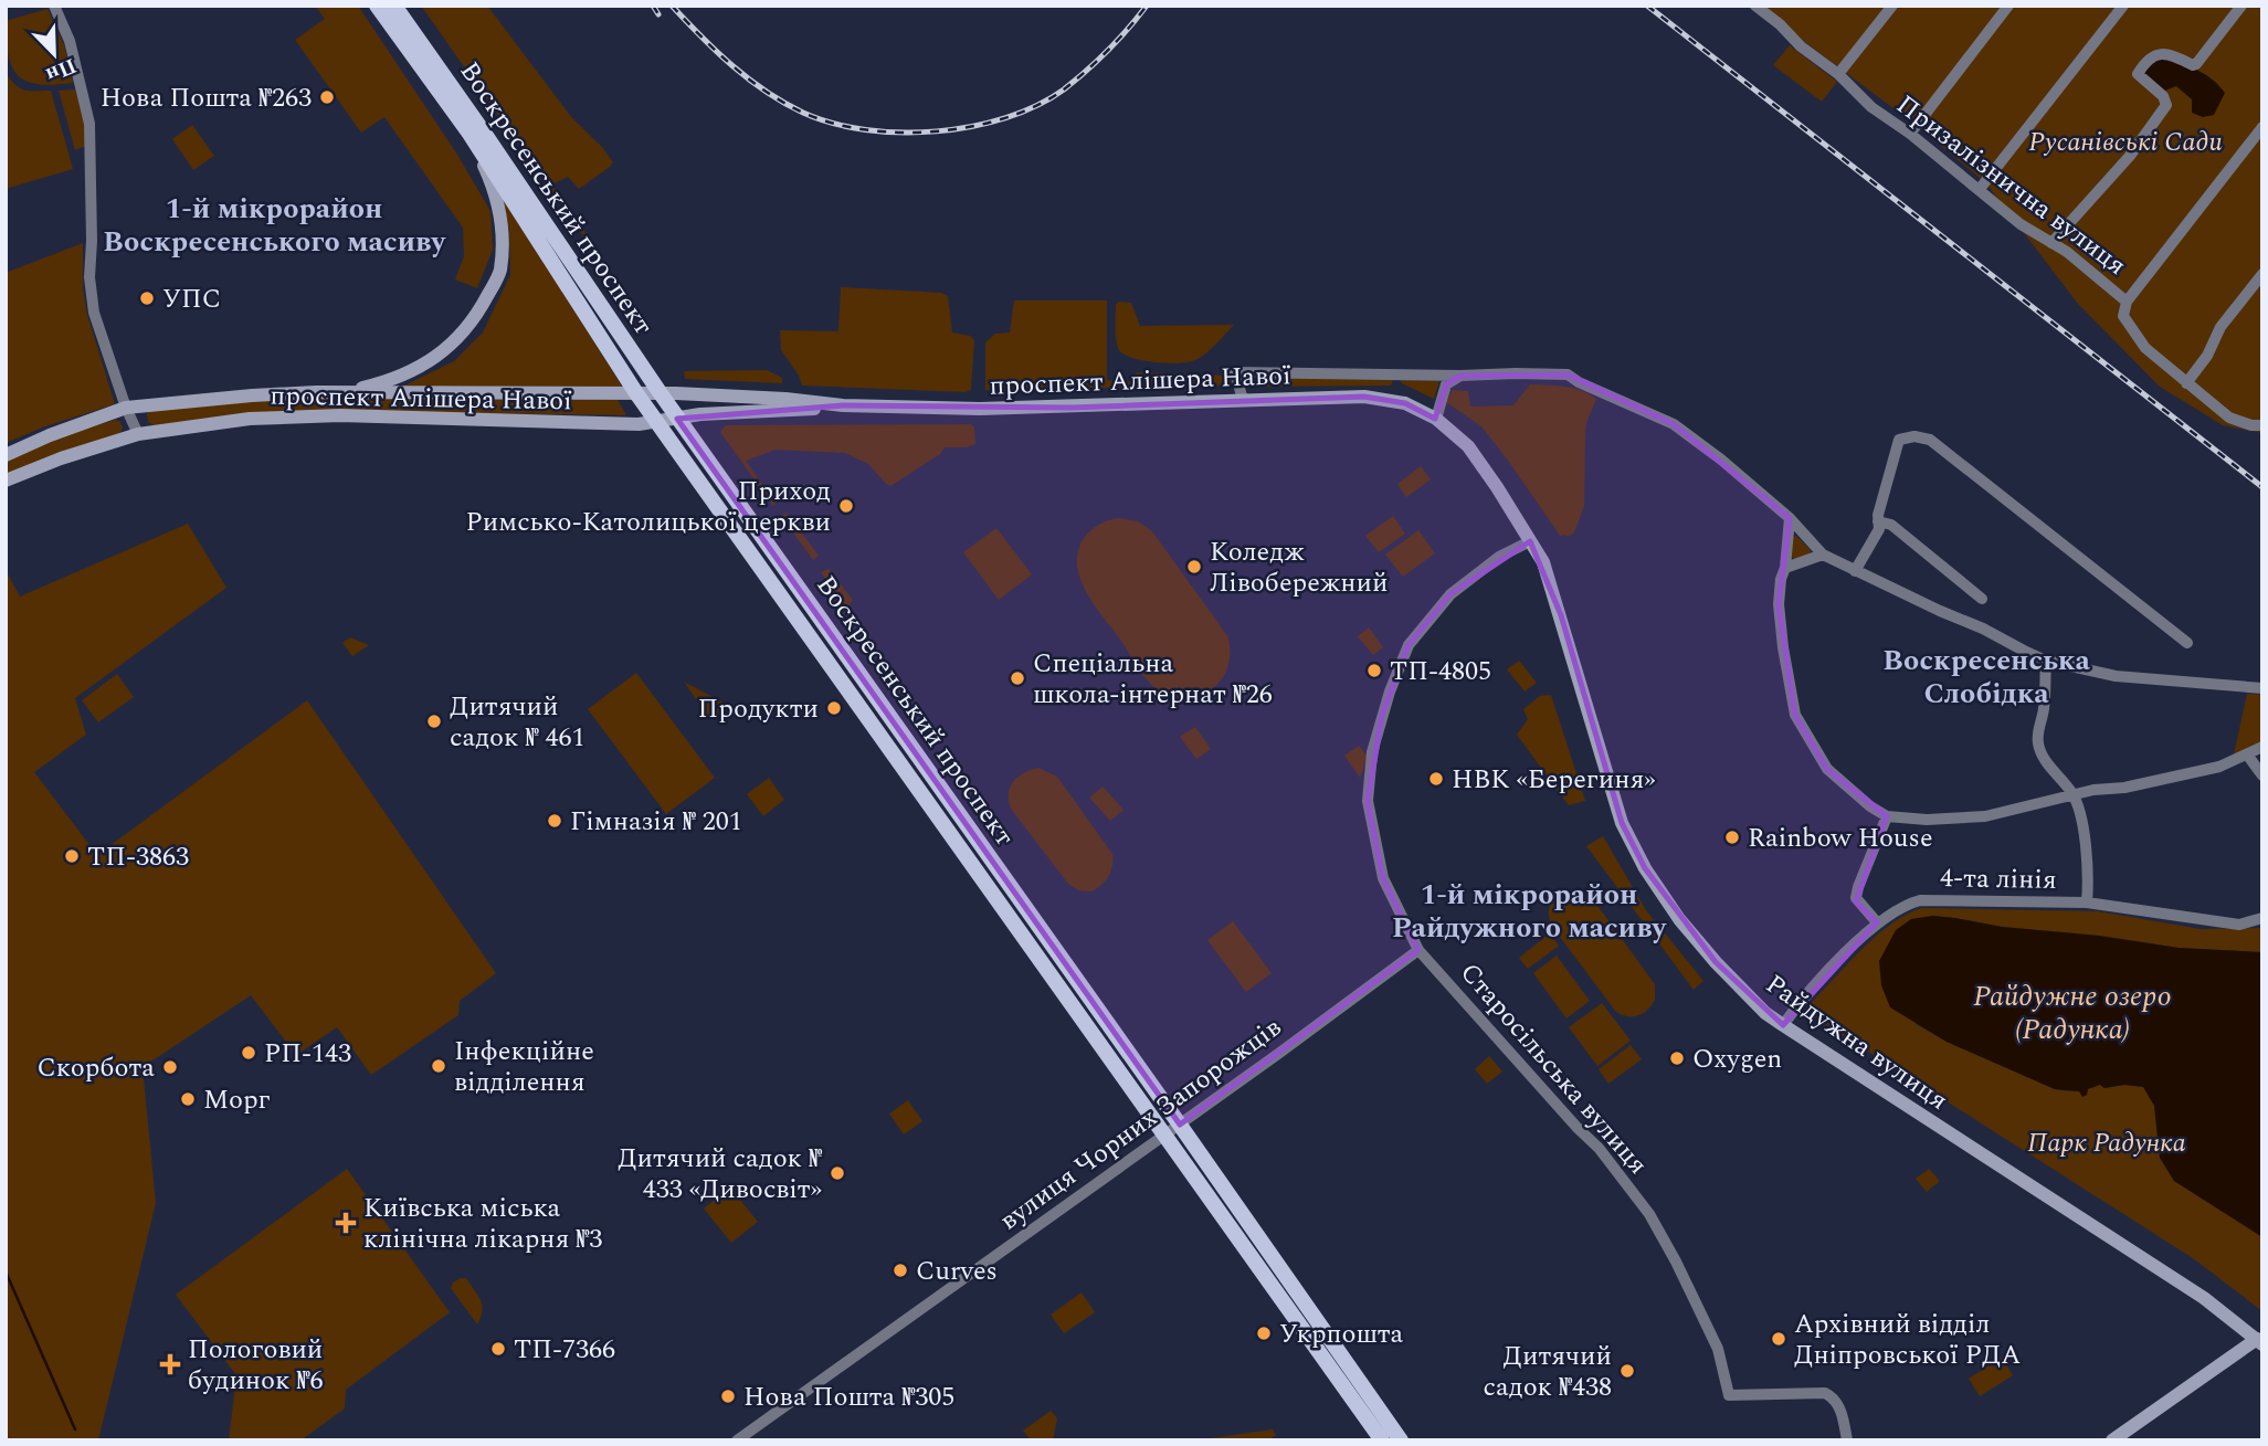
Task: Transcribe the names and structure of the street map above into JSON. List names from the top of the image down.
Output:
{
  "streets": {
    "main road": ["Воскресенський проспект"],
    "street": [
      "Призалізнична вулиця",
      "проспект Алішера Навої",
      "4-та лінія",
      "Райдужна вулиця",
      "Старосільська вулиця",
      "вулиця Чорних Запорожців"
    ]
  },
  "crossings": [
    ["Воскресенський проспект", "проспект Алішера Навої"],
    ["Воскресенський проспект", "вулиця Чорних Запорожців"],
    ["проспект Алішера Навої", "Райдужна вулиця"],
    ["4-та лінія", "Райдужна вулиця"],
    ["Райдужна вулиця", "Старосільська вулиця"],
    ["Старосільська вулиця", "вулиця Чорних Запорожців"]
  ],
  "districts": ["1-й мікрорайон Воскресенського масиву", "Воскресенська Слобідка", "1-й мікрорайон Райдужного масиву"],
  "water": ["Райдужне озеро (Радунка)"],
  "parks": ["Русанівські Сади", "Парк Радунка"],
  "places": {
    "other": [
      "Нова Пошта №263",
      "УПС",
      "Приход Римсько-Католицької церкви",
      "Коледж Лівобережний",
      "ТП-4805",
      "Спеціальна школа-інтернат №26",
      "Продукти",
      "Дитячий садок № 461",
      "НВК «Берегиня»",
      "Гімназія № 201",
      "Rainbow House",
      "ТП-3863",
      "РП-143",
      "Oxygen",
      "Інфекційне відділення",
      "Скорбота",
      "Морг",
      "Дитячий садок № 433 «Дивосвіт»",
      "Curves",
      "Укрпошта",
      "Архівний відділ Дніпровської РДА",
      "ТП-7366",
      "Дитячий садок №438",
      "Нова Пошта №305"
    ],
    "health": ["Київська міська клінічна лікарня №3", "Пологовий будинок №6"]
  },
  "north": "bottom right"
}
